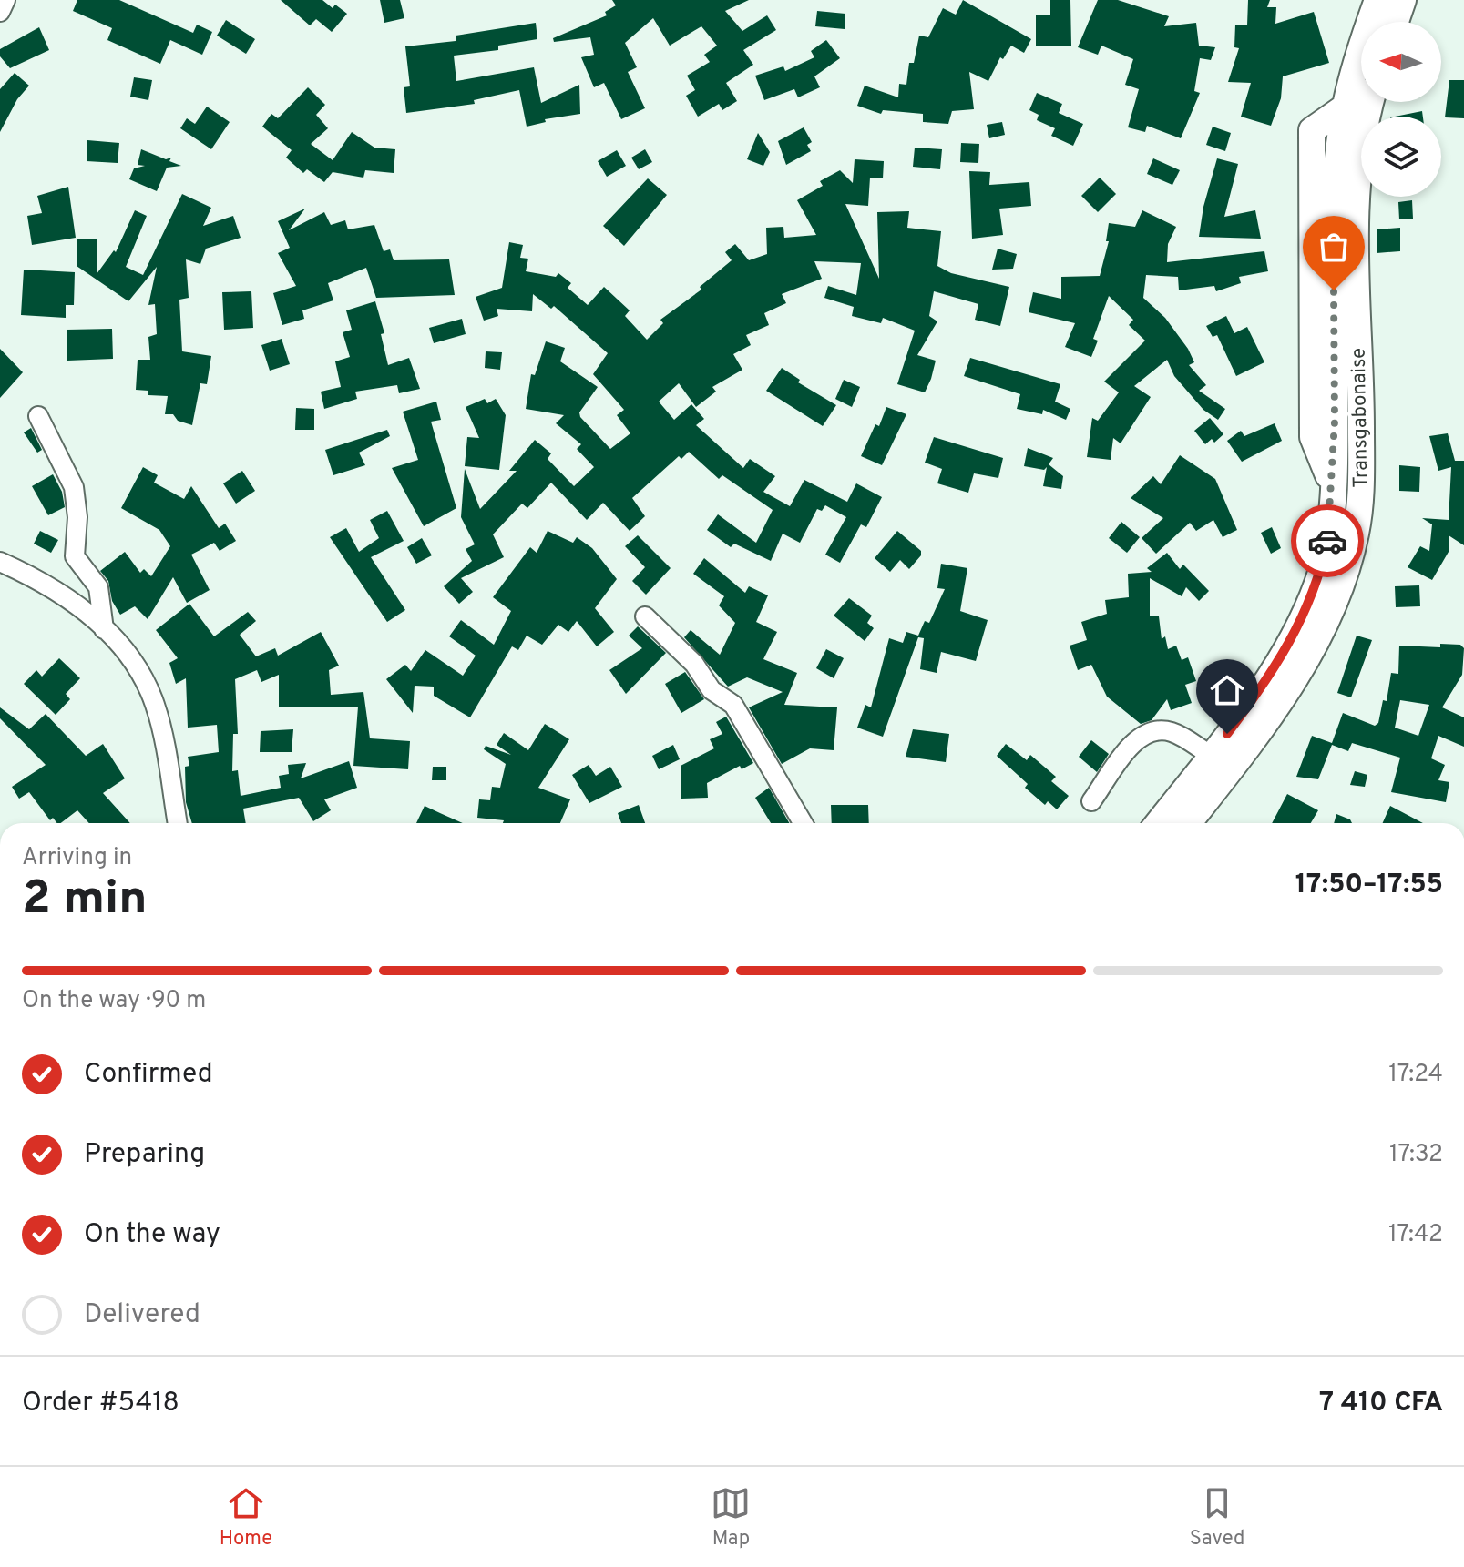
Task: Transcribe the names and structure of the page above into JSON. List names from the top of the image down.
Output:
{
  "streets": {
    "highway": ["Transgabonaise"]
  },
  "north": "left",
  "page": {
    "heading": ["2 min", "Arriving in", "17:50–17:55"],
    "panel": ["Order #5418", "7 410 CFA"],
    "bar": "On the way · 90 m",
    "list": [
      ["Confirmed", "17:24"],
      ["Preparing", "17:32"],
      ["On the way", "17:42"],
      "Delivered"
    ],
    "tabs": ["Home", "Map", "Saved"]
  }
}
